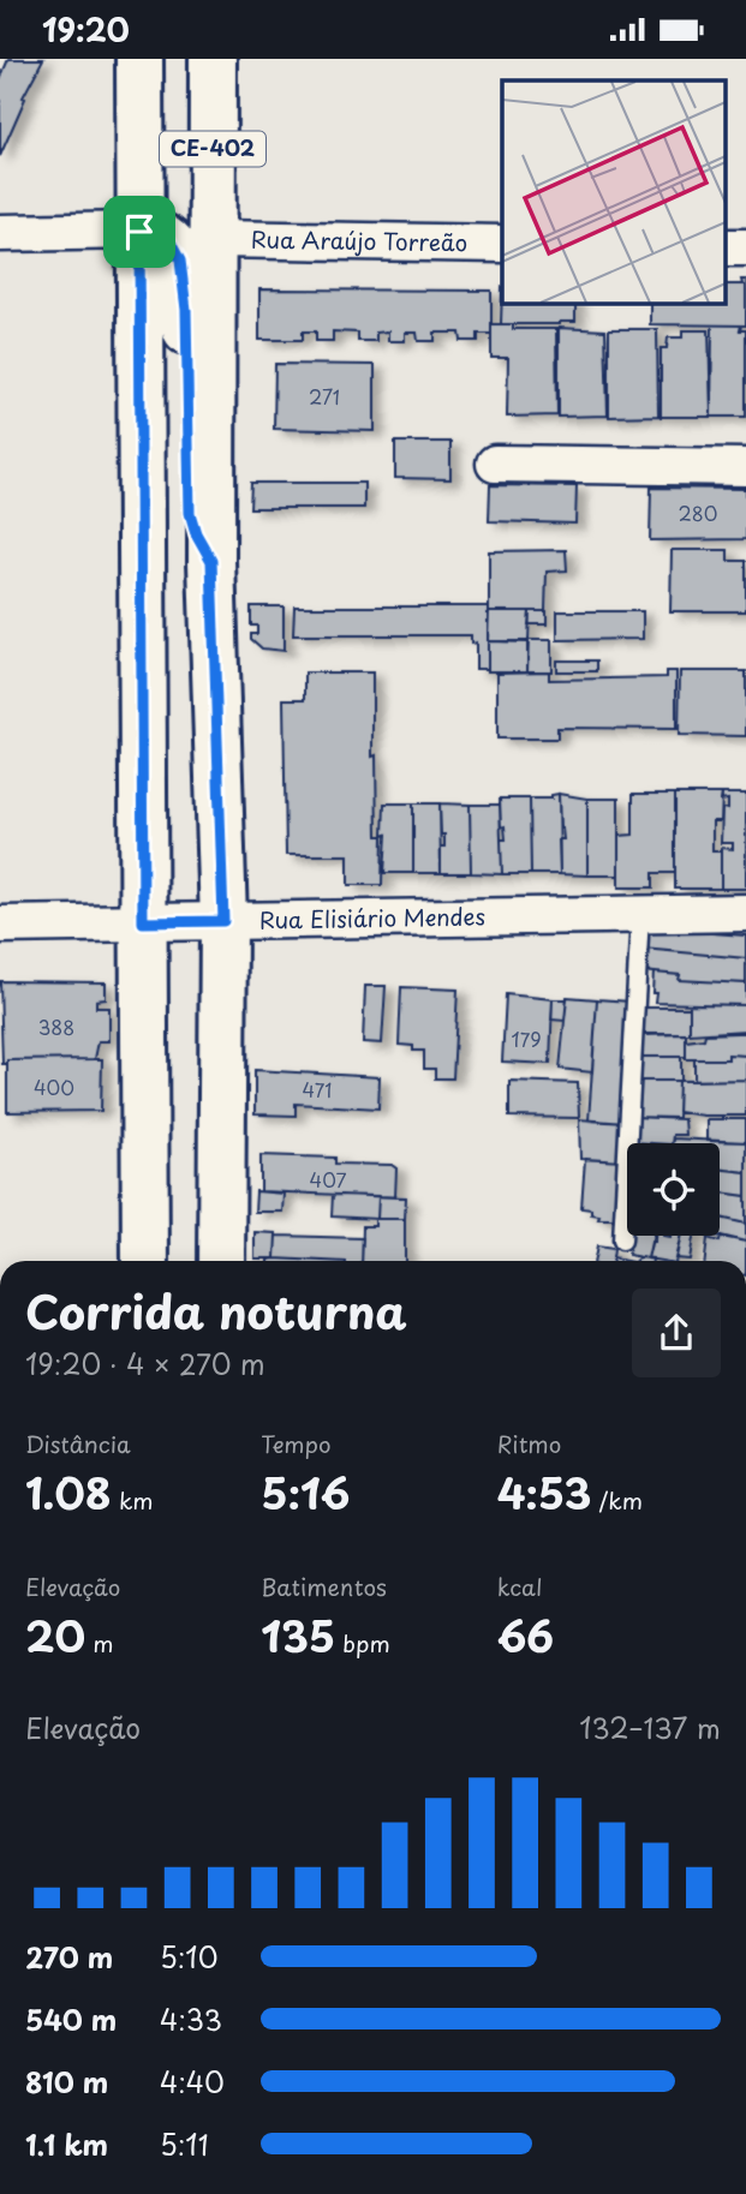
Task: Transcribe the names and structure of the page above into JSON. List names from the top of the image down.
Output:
{
  "streets": {
    "main road": ["CE-402"],
    "street": ["Rua Araújo Torreão", "Rua Elisiário Mendes"]
  },
  "crossings": [
    ["CE-402", "Rua Araújo Torreão"],
    ["CE-402", "Rua Elisiário Mendes"]
  ],
  "house_numbers": [
    "271",
    "280",
    "388",
    "179",
    "400",
    "471",
    "407"
  ],
  "page": {
    "status": "19:20",
    "heading": ["Corrida noturna", "19:20 · 4 × 270 m"],
    "stats": [
      ["Distância", "1.08 km"],
      ["Tempo", "5:16"],
      ["Ritmo", "4:53 /km"],
      ["Elevação", "20 m"],
      ["Batimentos", "135 bpm"],
      ["kcal", "66"]
    ],
    "chart": ["Elevação", "132–137 m"],
    "list": [
      {
        "name": "270 m",
        "note": "5:10"
      },
      {
        "name": "540 m",
        "note": "4:33"
      },
      {
        "name": "810 m",
        "note": "4:40"
      },
      {
        "name": "1.1 km",
        "note": "5:11"
      }
    ]
  }
}
